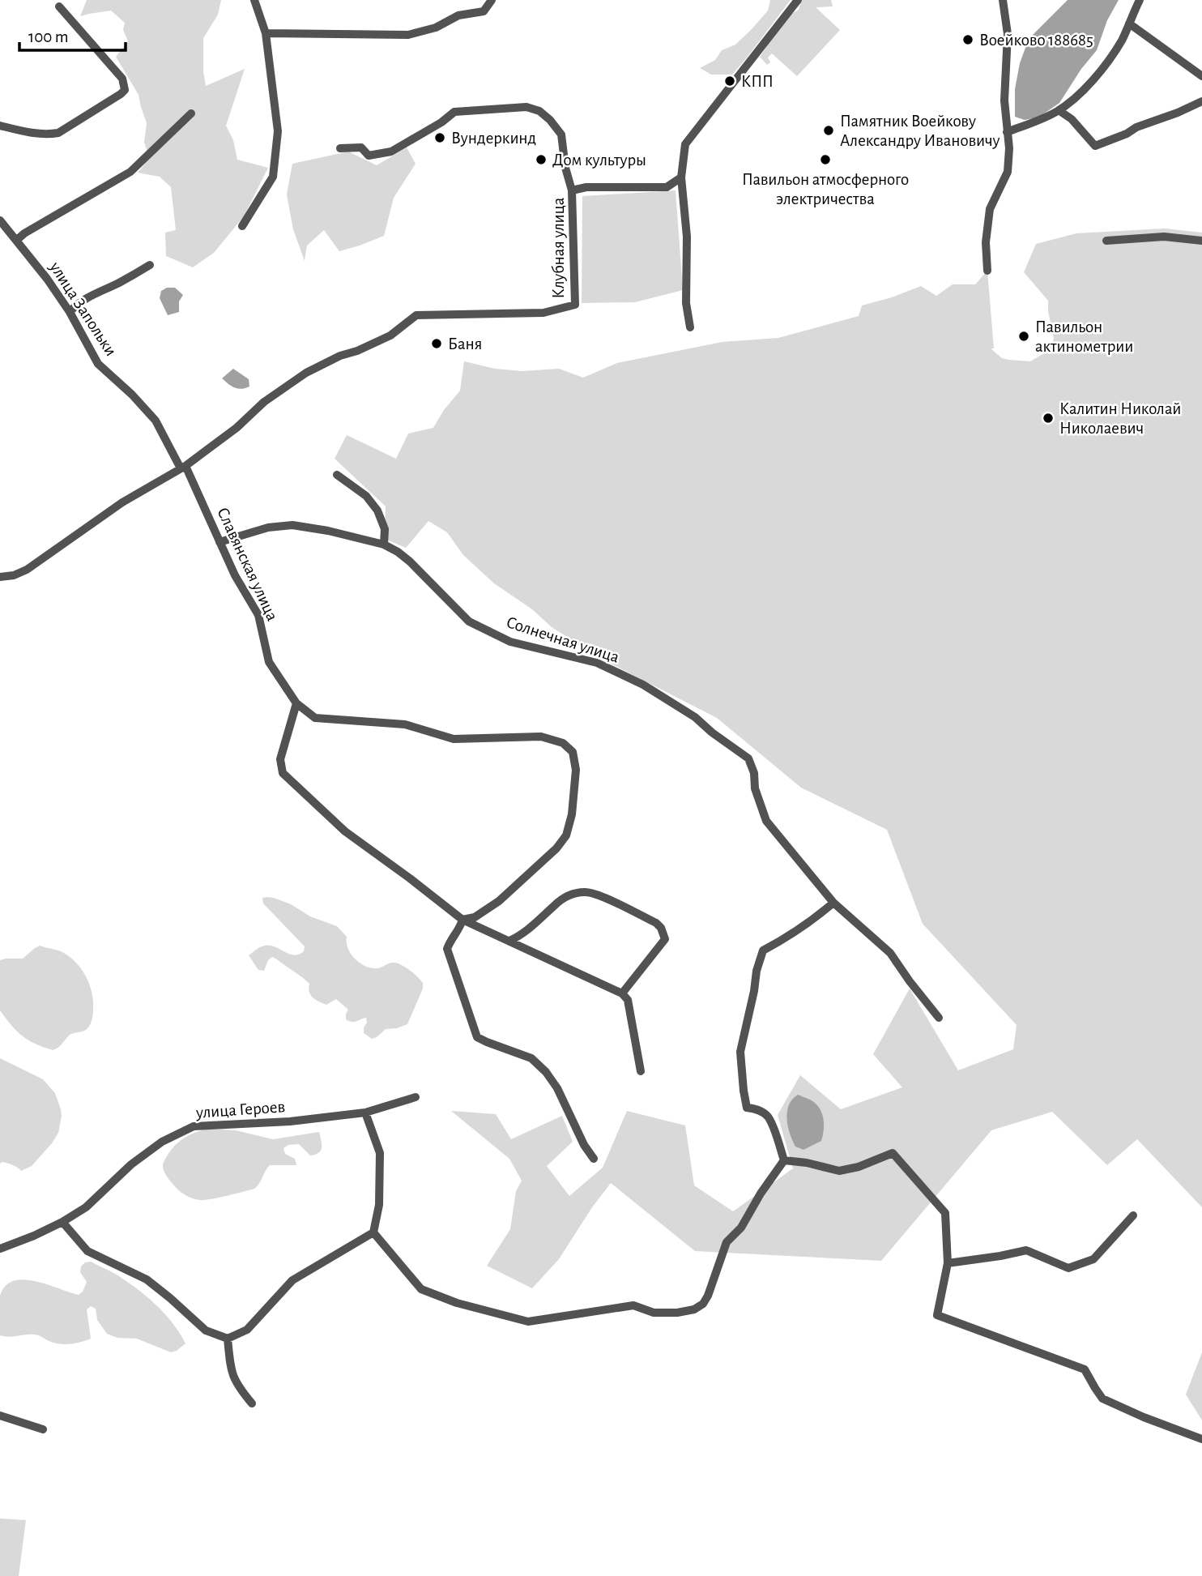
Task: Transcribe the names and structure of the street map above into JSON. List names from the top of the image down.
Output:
{
  "streets": {
    "street": [
      "Клубная улица",
      "улица Запольки",
      "Славянская улица",
      "Солнечная улица",
      "улица Героев"
    ]
  },
  "crossings": [
    ["Клубная улица", "улица Запольки"],
    ["Клубная улица", "Славянская улица"],
    ["улица Запольки", "Славянская улица"],
    ["Славянская улица", "Солнечная улица"]
  ],
  "places": [
    "Воейково 188685",
    "КПП",
    "Памятник Воейкову Александру Ивановичу",
    "Вундеркинд",
    "Дом культуры",
    "Павильон атмосферного электричества",
    "Павильон актинометрии",
    "Баня",
    "Калитин Николай Николаевич"
  ],
  "scale_bar": "100 m"
}
